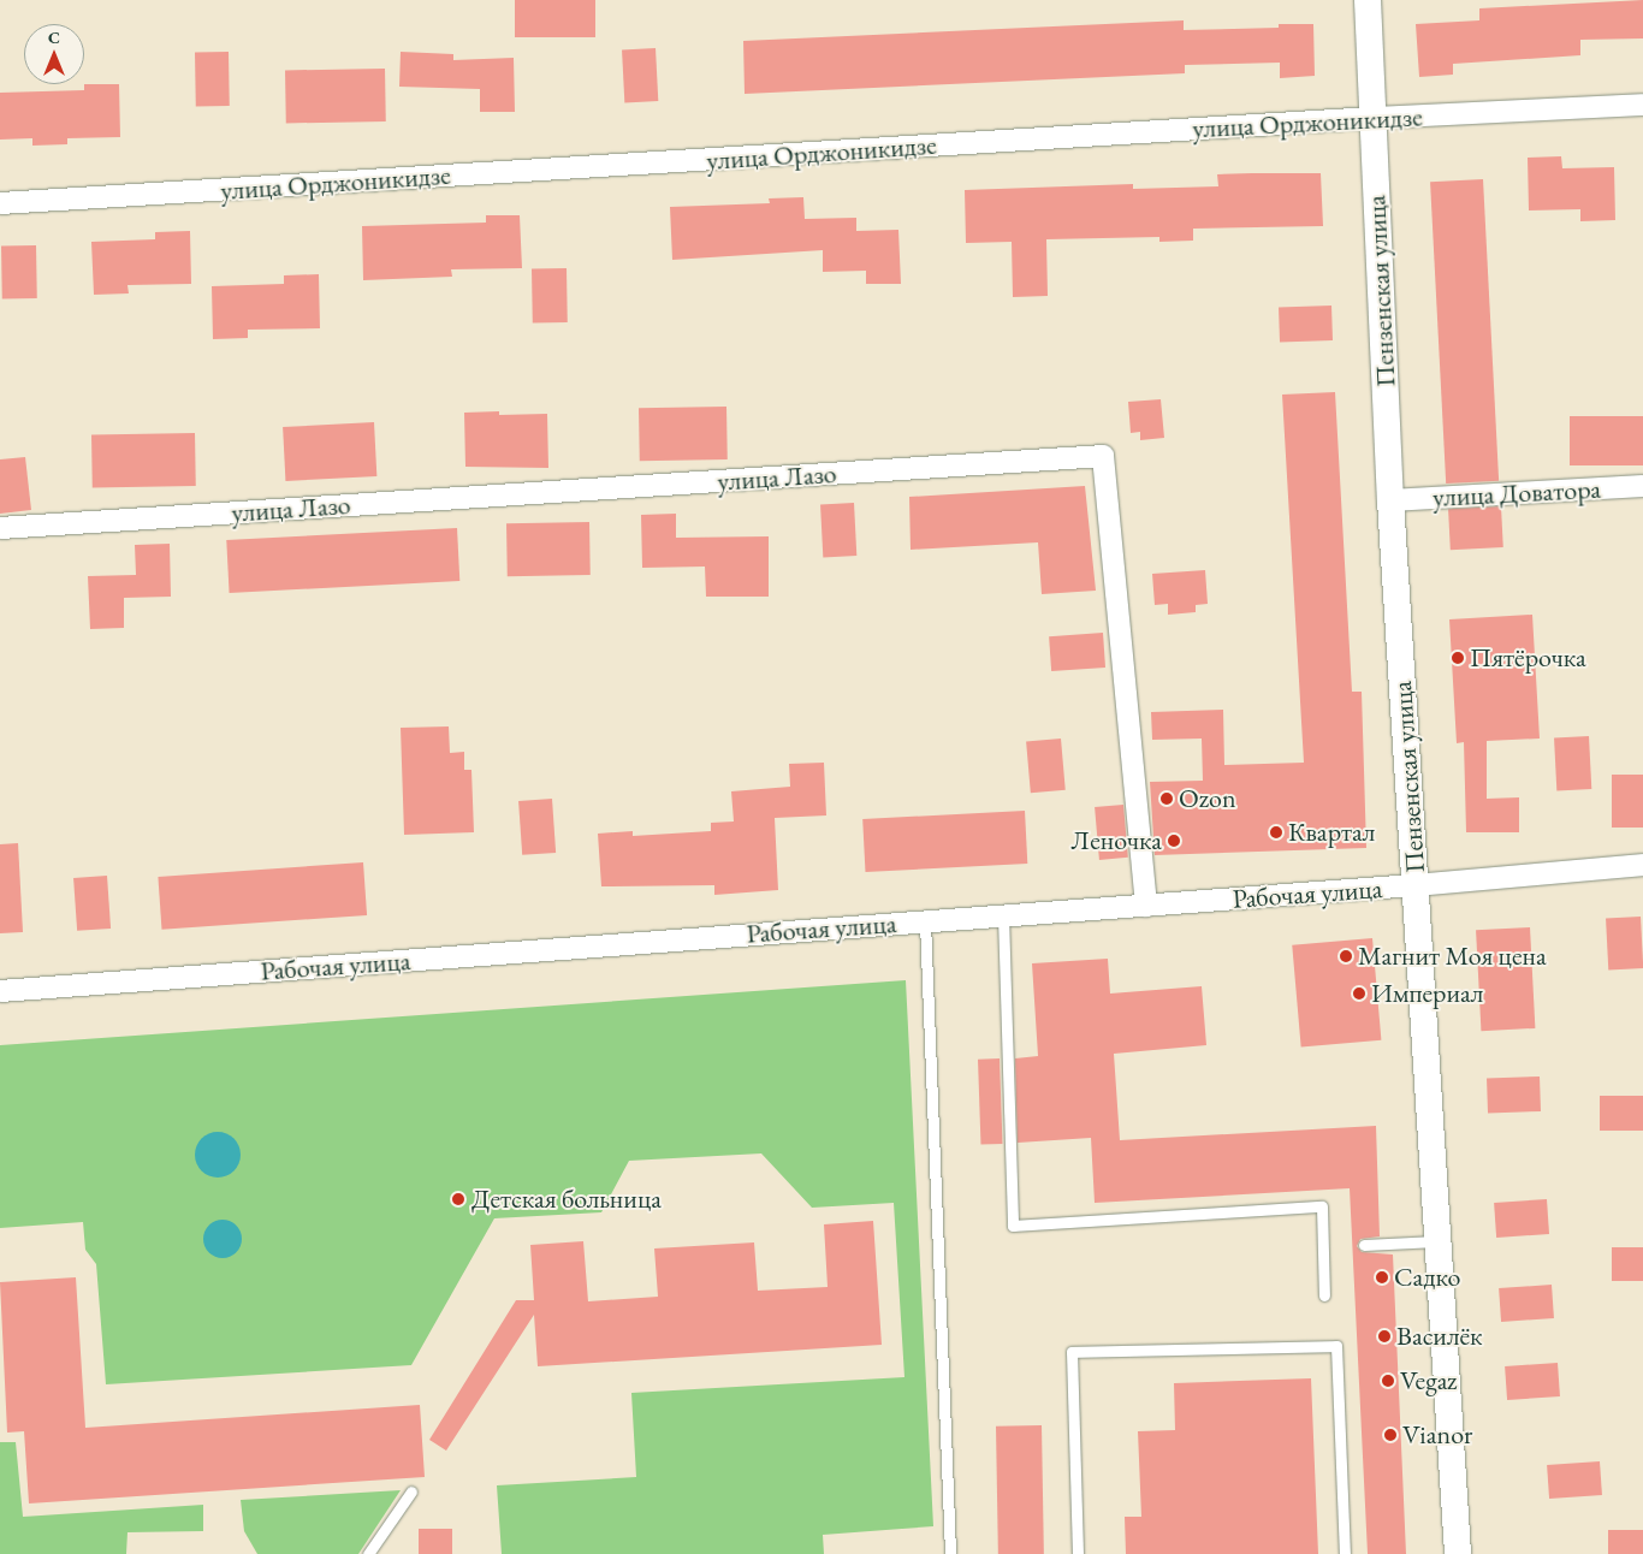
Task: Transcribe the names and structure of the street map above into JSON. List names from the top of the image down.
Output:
{
  "streets": {
    "street": [
      "улица Орджоникидзе",
      "Пензенская улица",
      "улица Лазо",
      "улица Доватора",
      "Рабочая улица"
    ]
  },
  "crossings": [
    ["улица Орджоникидзе", "Пензенская улица"],
    ["Пензенская улица", "улица Доватора"],
    ["Пензенская улица", "Рабочая улица"],
    ["улица Лазо", "Рабочая улица"]
  ],
  "places": [
    "Пятёрочка",
    "Ozon",
    "Квартал",
    "Леночка",
    "Магнит Моя цена",
    "Империал",
    "Детская больница",
    "Садко",
    "Василёк",
    "Vegaz",
    "Vianor"
  ],
  "north": "top"
}
